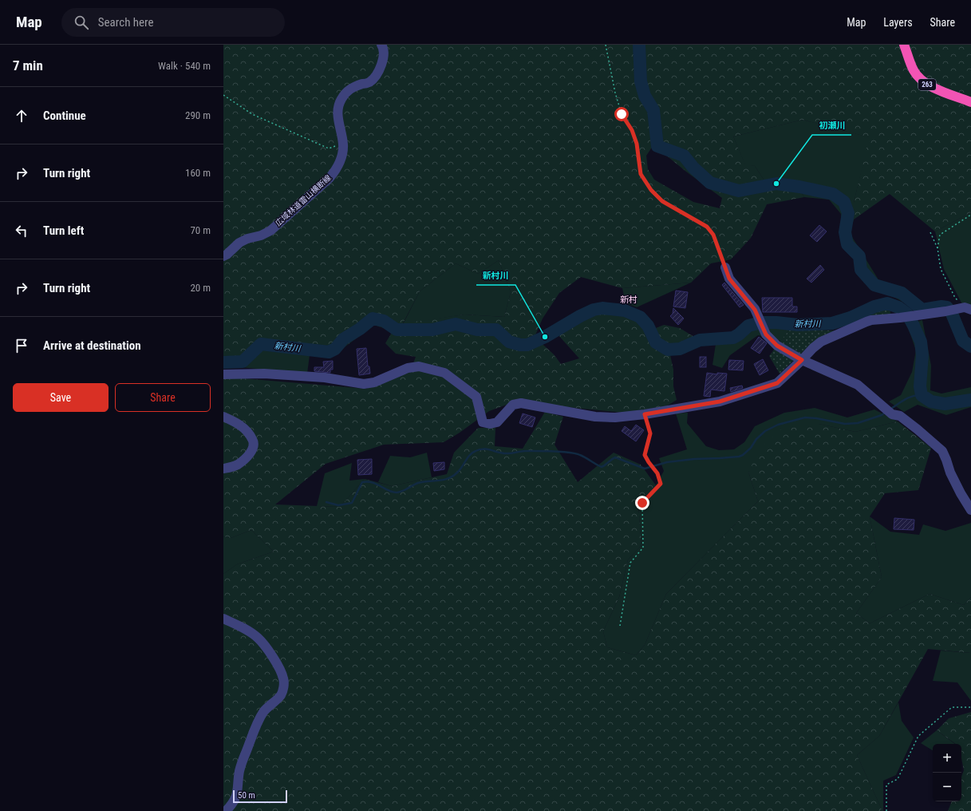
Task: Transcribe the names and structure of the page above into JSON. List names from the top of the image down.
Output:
{
  "streets": {
    "highway": ["263"],
    "street": ["広域林道雷山横断線"]
  },
  "districts": ["新村"],
  "water": ["新村川"],
  "places": ["初瀬川", "新村川"],
  "scale_bar": "50 m",
  "page": {
    "header": "Map",
    "search": "Search here",
    "nav": ["Map", "Layers", "Share"],
    "heading": ["7 min", "Walk · 540 m"],
    "list": [
      ["Continue", "290 m"],
      ["Turn right", "160 m"],
      ["Turn left", "70 m"],
      ["Turn right", "20 m"],
      "Arrive at destination"
    ],
    "buttons": ["Save", "Share"],
    "map_buttons": ["+", "−"],
    "scale": "50 m"
  }
}
